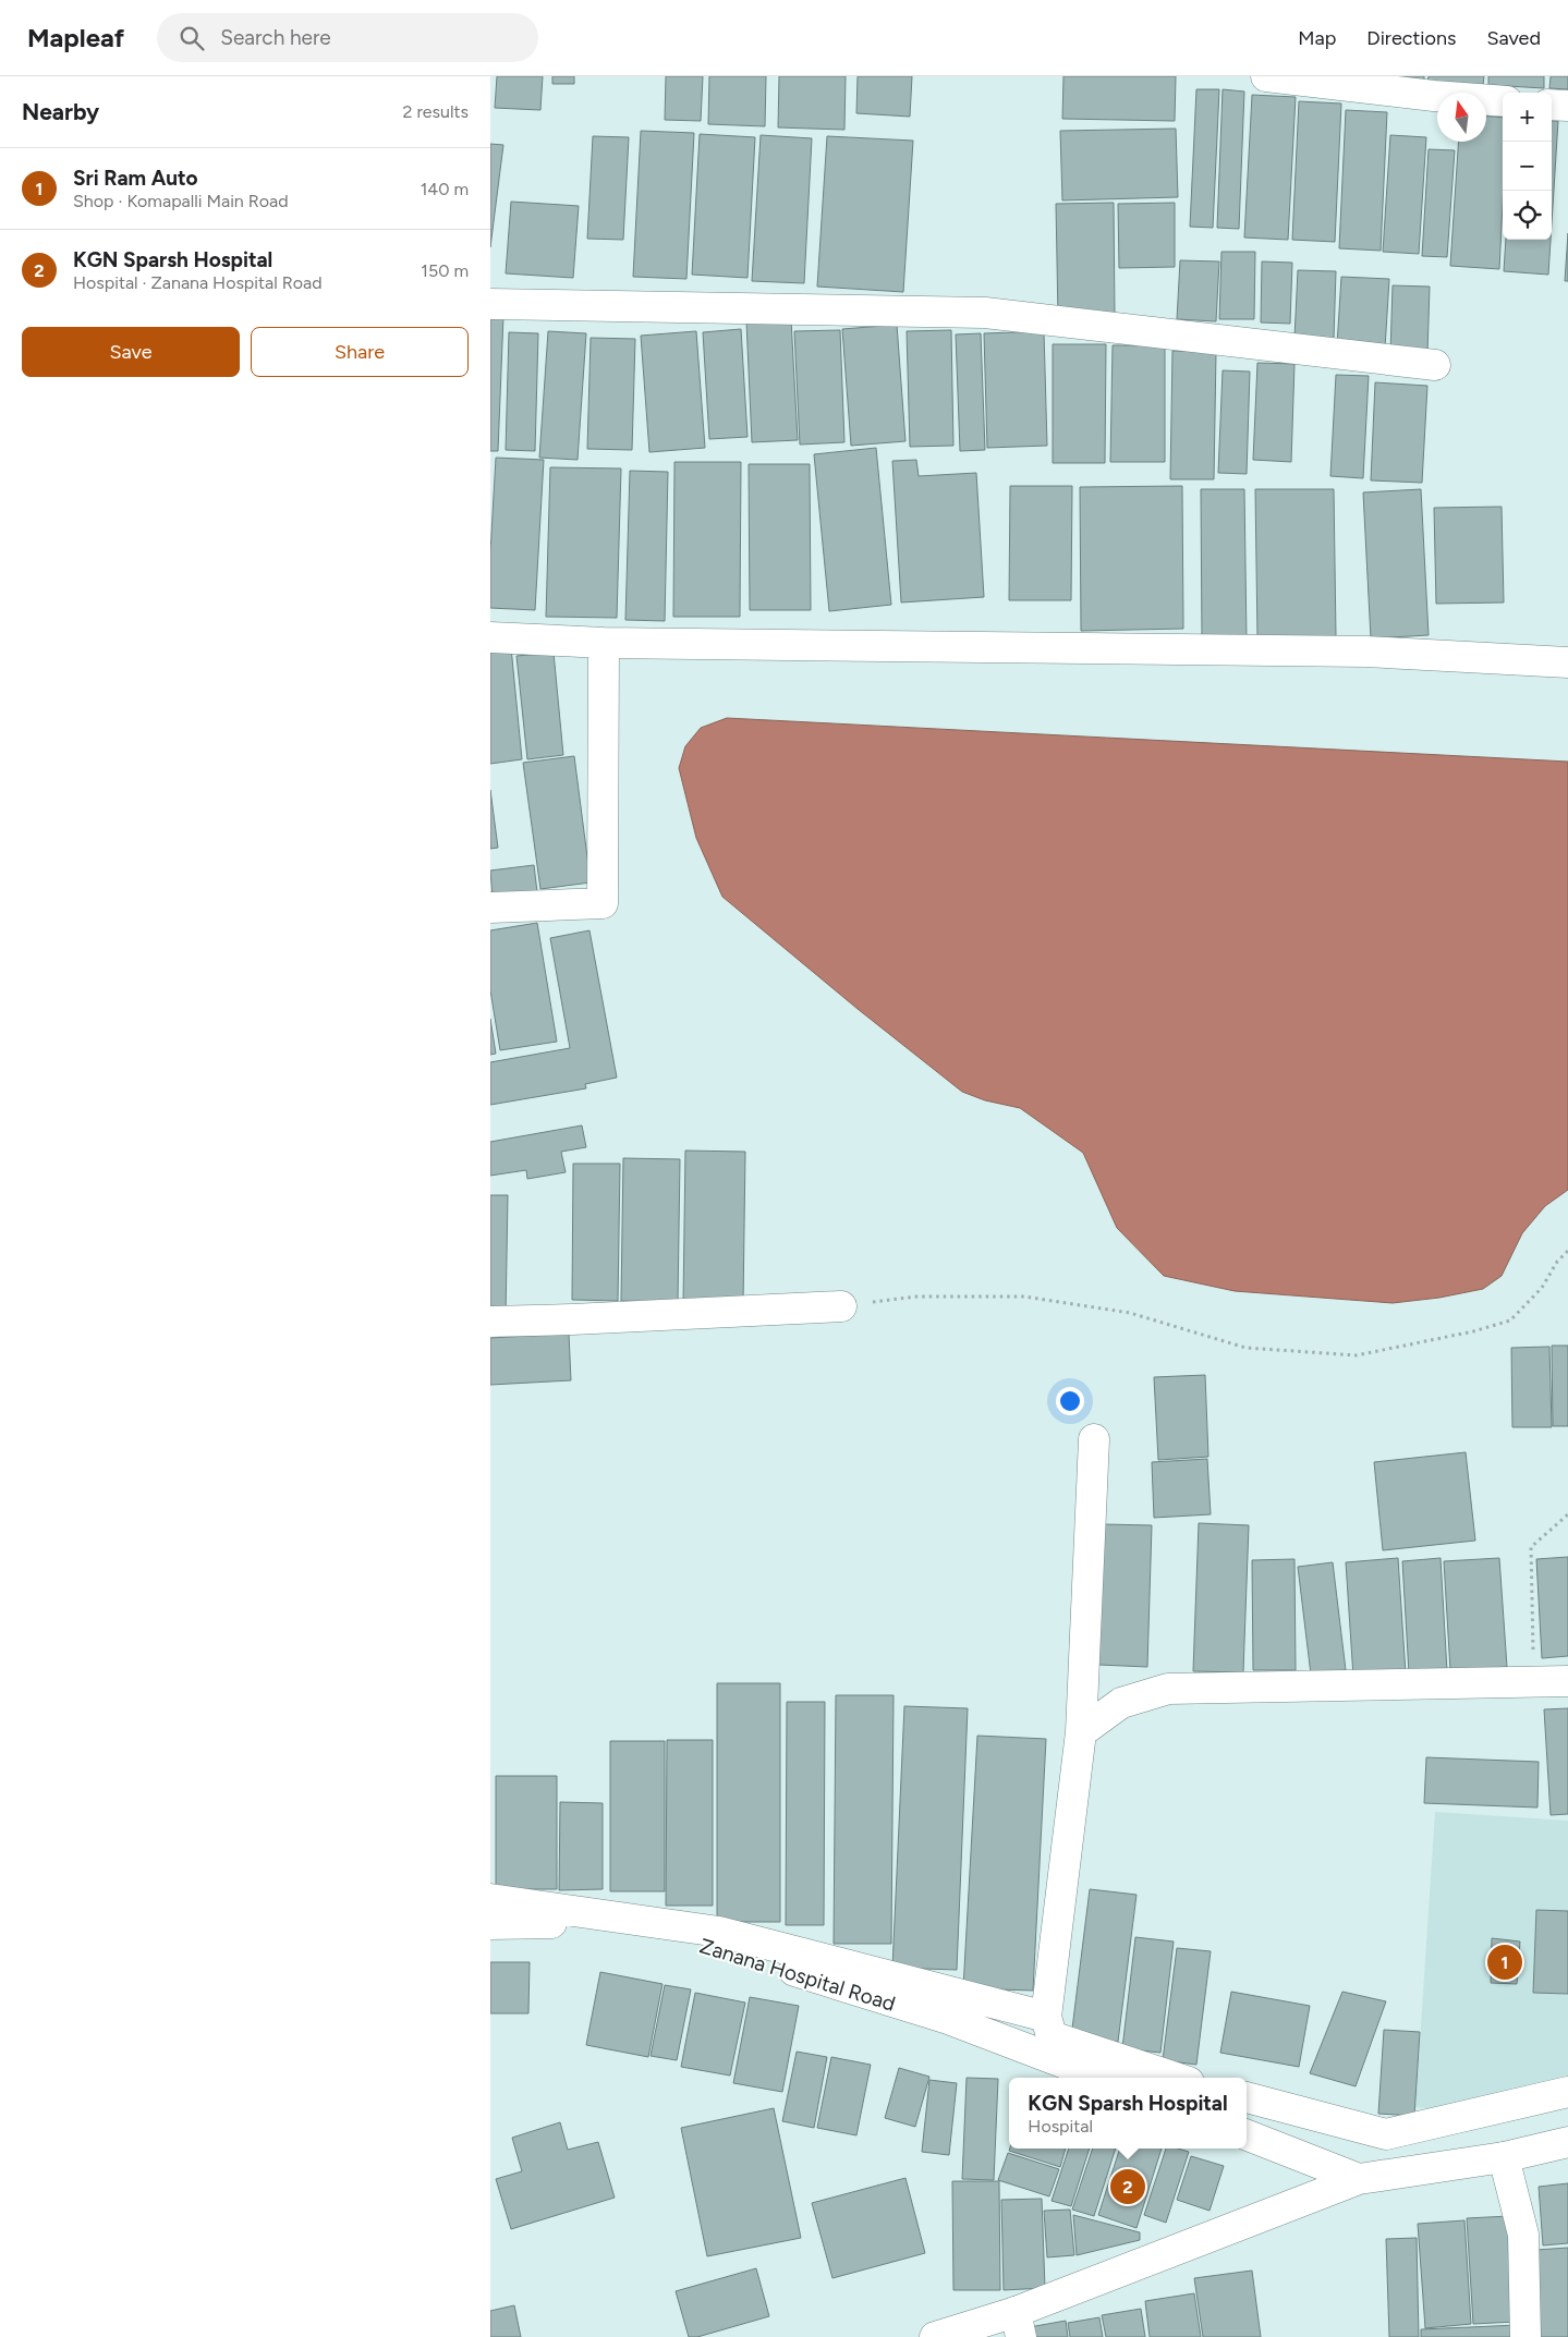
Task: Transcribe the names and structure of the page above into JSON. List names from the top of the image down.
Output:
{
  "streets": {
    "street": ["Zanana Hospital Road"]
  },
  "north": "top",
  "page": {
    "header": "Mapleaf",
    "search": "Search here",
    "nav": ["Map", "Directions", "Saved"],
    "heading": ["Nearby", "2 results"],
    "map_buttons": ["+", "−"],
    "list": [
      {
        "mark": "1",
        "name": "Sri Ram Auto",
        "note": "Shop · Komapalli Main Road",
        "value": "140 m"
      },
      {
        "mark": "2",
        "name": "KGN Sparsh Hospital",
        "note": "Hospital · Zanana Hospital Road",
        "value": "150 m"
      }
    ],
    "buttons": ["Save", "Share"],
    "pins": ["1", "2"],
    "popup": ["KGN Sparsh Hospital", "Hospital"]
  }
}
